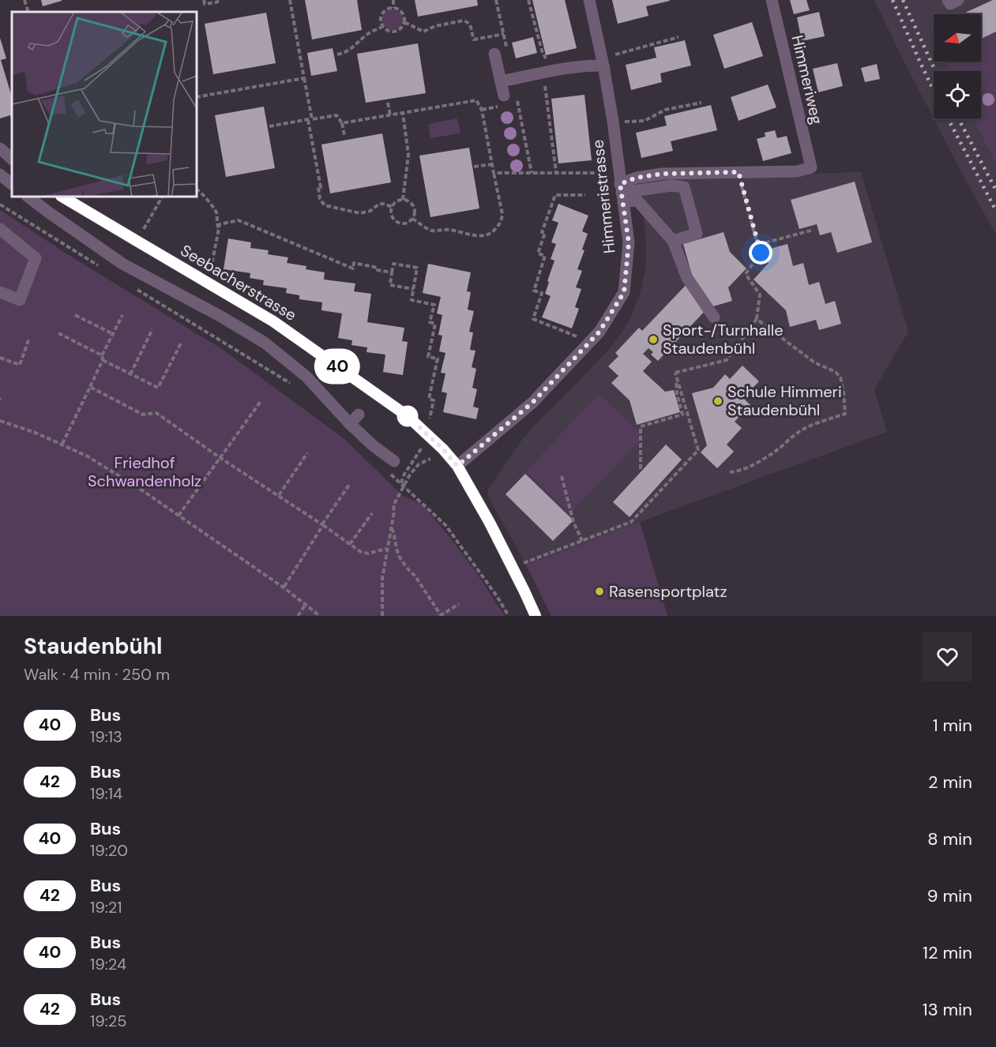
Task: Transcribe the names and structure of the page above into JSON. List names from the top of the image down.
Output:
{
  "streets": {
    "street": ["Himmeriweg", "Himmeristrasse", "Seebacherstrasse"]
  },
  "crossings": [
    ["Himmeristrasse", "Seebacherstrasse"]
  ],
  "parks": ["Friedhof Schwandenholz"],
  "places": ["Sport-/Turnhalle Staudenbühl", "Schule Himmeri Staudenbühl", "Rasensportplatz"],
  "lines": ["bus line 40"],
  "north": "left",
  "page": {
    "on_map": "40",
    "heading": ["Staudenbühl", "Walk · 4 min · 250 m"],
    "list": [
      {
        "mark": "40",
        "name": "Bus",
        "note": "19:13",
        "value": "1 min"
      },
      {
        "mark": "42",
        "name": "Bus",
        "note": "19:14",
        "value": "2 min"
      },
      {
        "mark": "40",
        "name": "Bus",
        "note": "19:20",
        "value": "8 min"
      },
      {
        "mark": "42",
        "name": "Bus",
        "note": "19:21",
        "value": "9 min"
      },
      {
        "mark": "40",
        "name": "Bus",
        "note": "19:24",
        "value": "12 min"
      },
      {
        "mark": "42",
        "name": "Bus",
        "note": "19:25",
        "value": "13 min"
      }
    ]
  }
}
